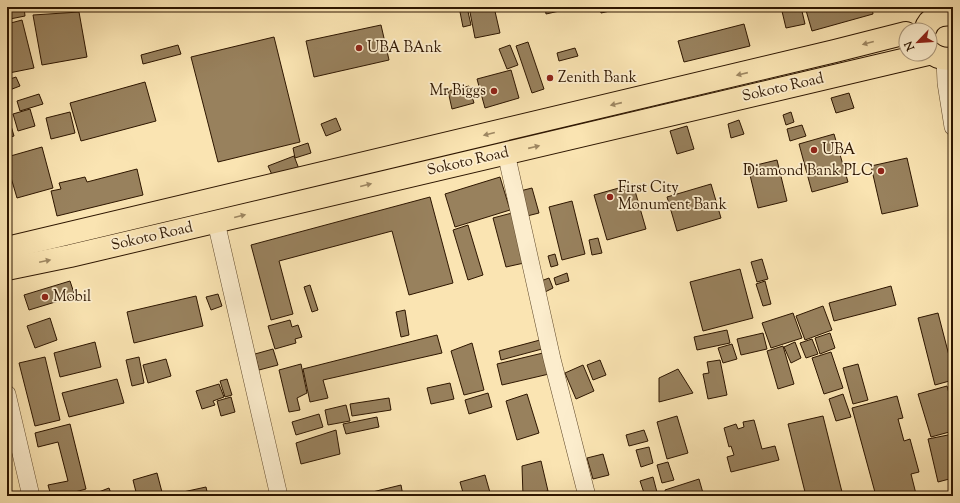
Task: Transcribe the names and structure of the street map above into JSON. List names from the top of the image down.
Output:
{
  "streets": {
    "main road": ["Sokoto Road"]
  },
  "places": [
    "UBA BAnk",
    "Zenith Bank",
    "Mr Biggs",
    "UBA",
    "Diamond Bank PLC",
    "First City Monument Bank",
    "Mobil"
  ],
  "north": "bottom left"
}
